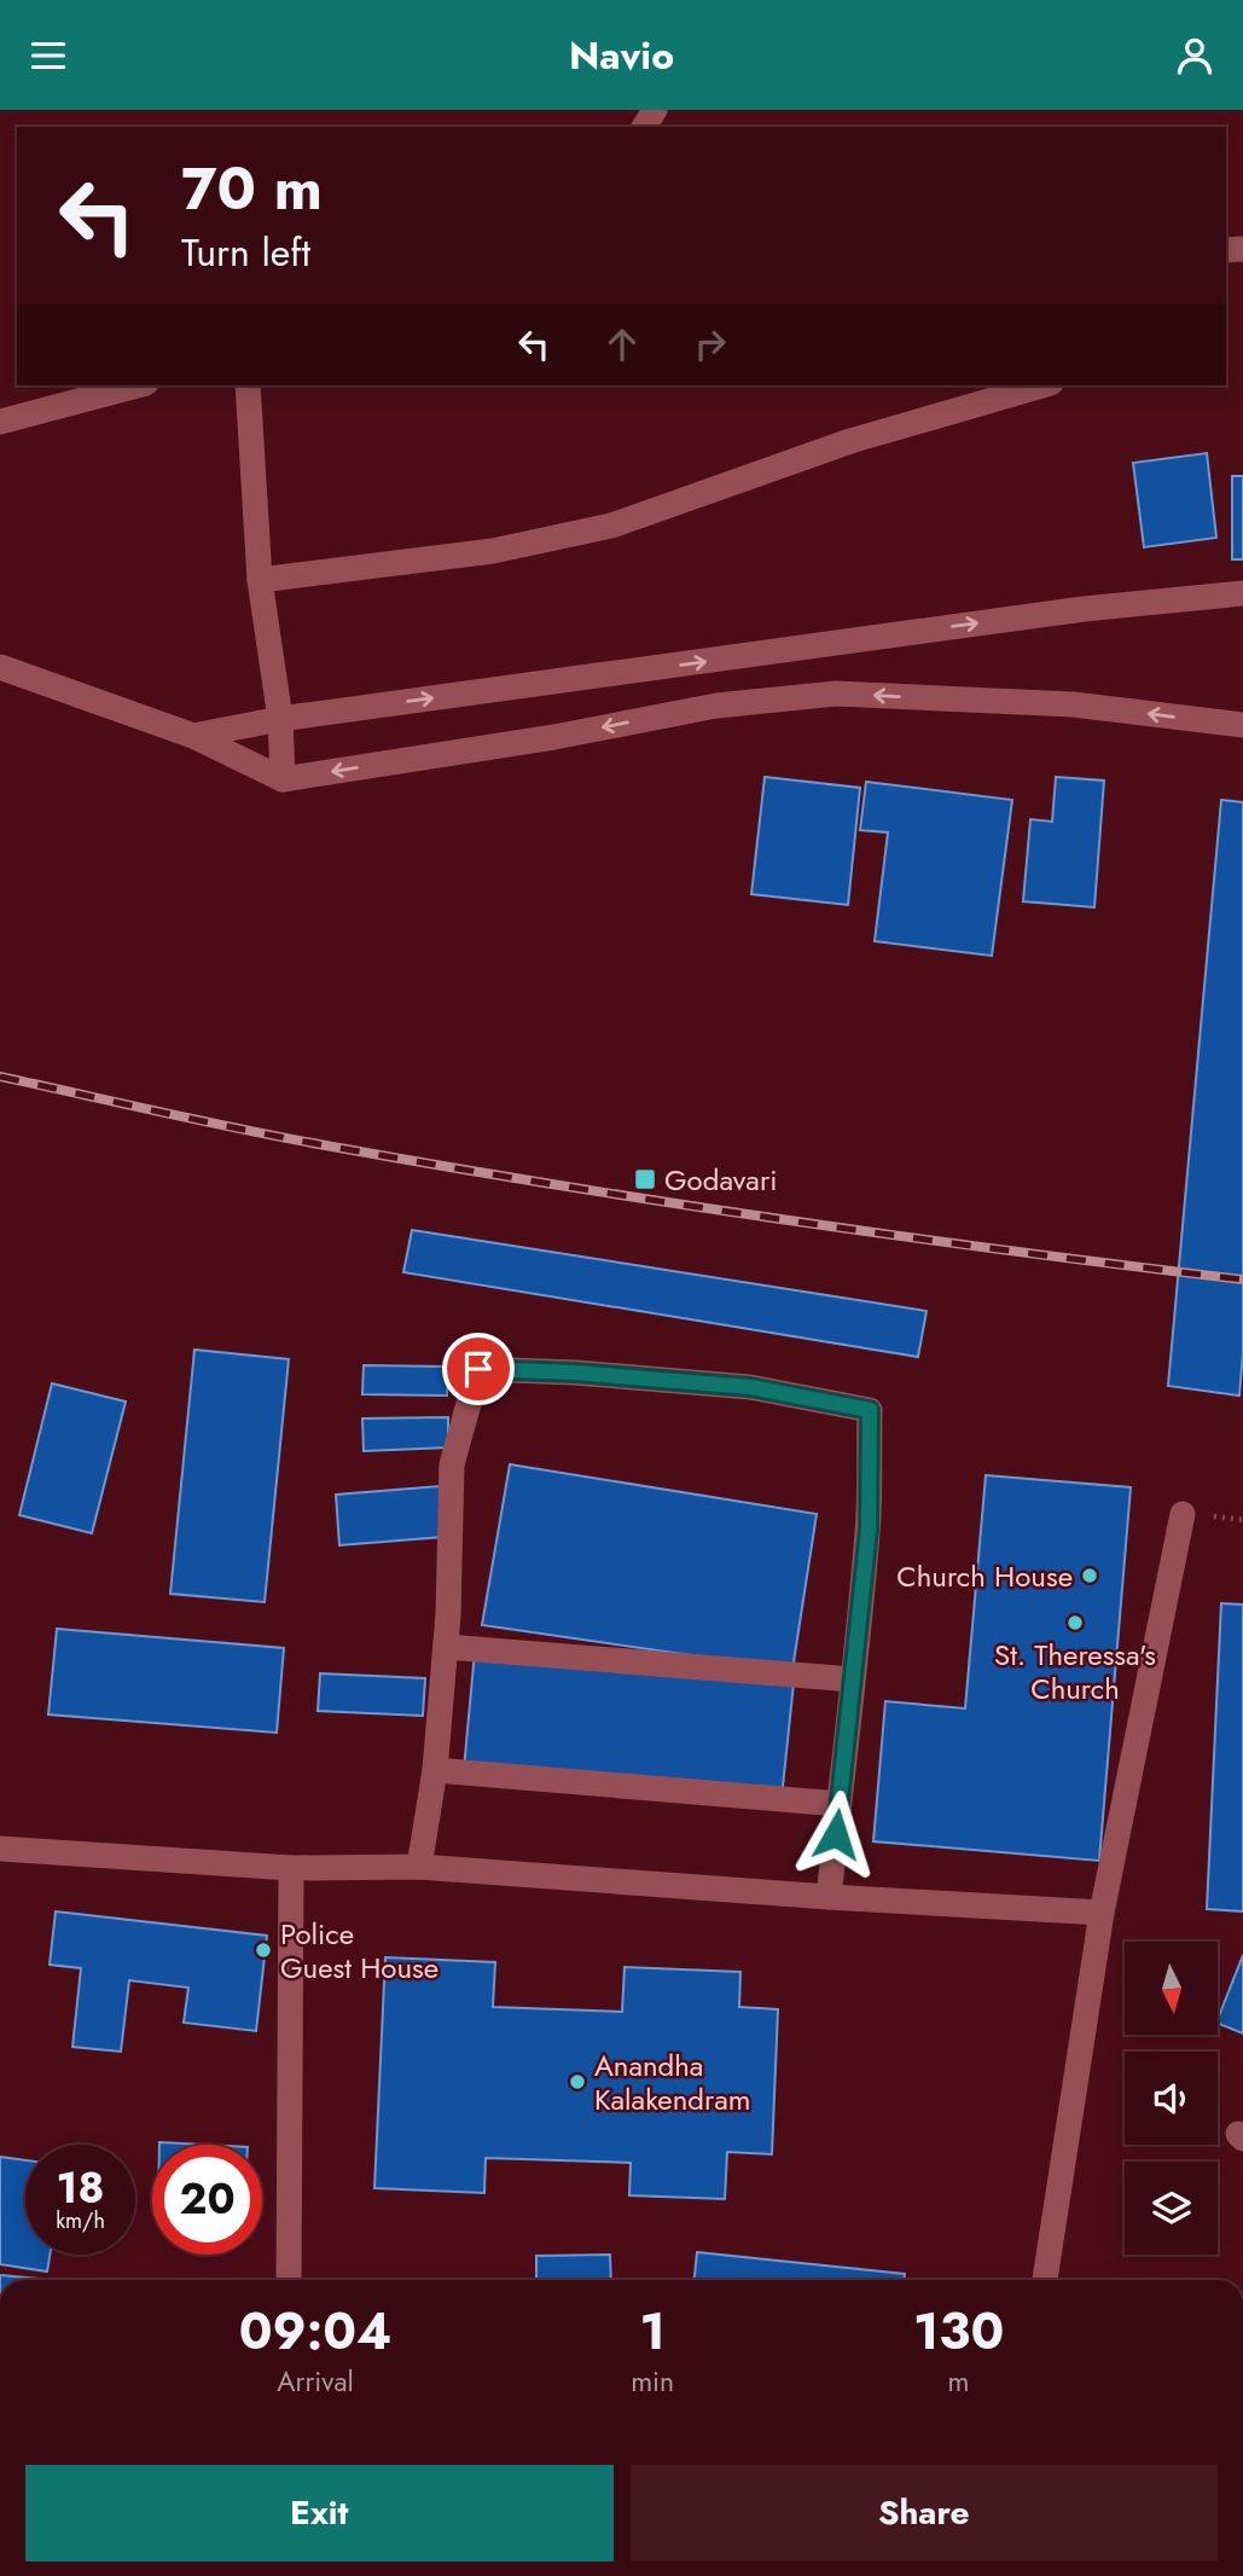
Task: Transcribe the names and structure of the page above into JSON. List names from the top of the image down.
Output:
{
  "places": {
    "transit": ["Godavari"],
    "other": [
      "Church House",
      "St. Theressa's Church",
      "Police Guest House",
      "Anandha Kalakendram"
    ]
  },
  "north": "bottom",
  "page": {
    "header": "Navio",
    "turn": ["70 m", "Turn left"],
    "speed": "18 km/h",
    "limit": "20",
    "eta": [
      "09:04",
      "Arrival",
      "1",
      "min",
      "130",
      "m"
    ],
    "buttons": ["Exit", "Share"]
  }
}
